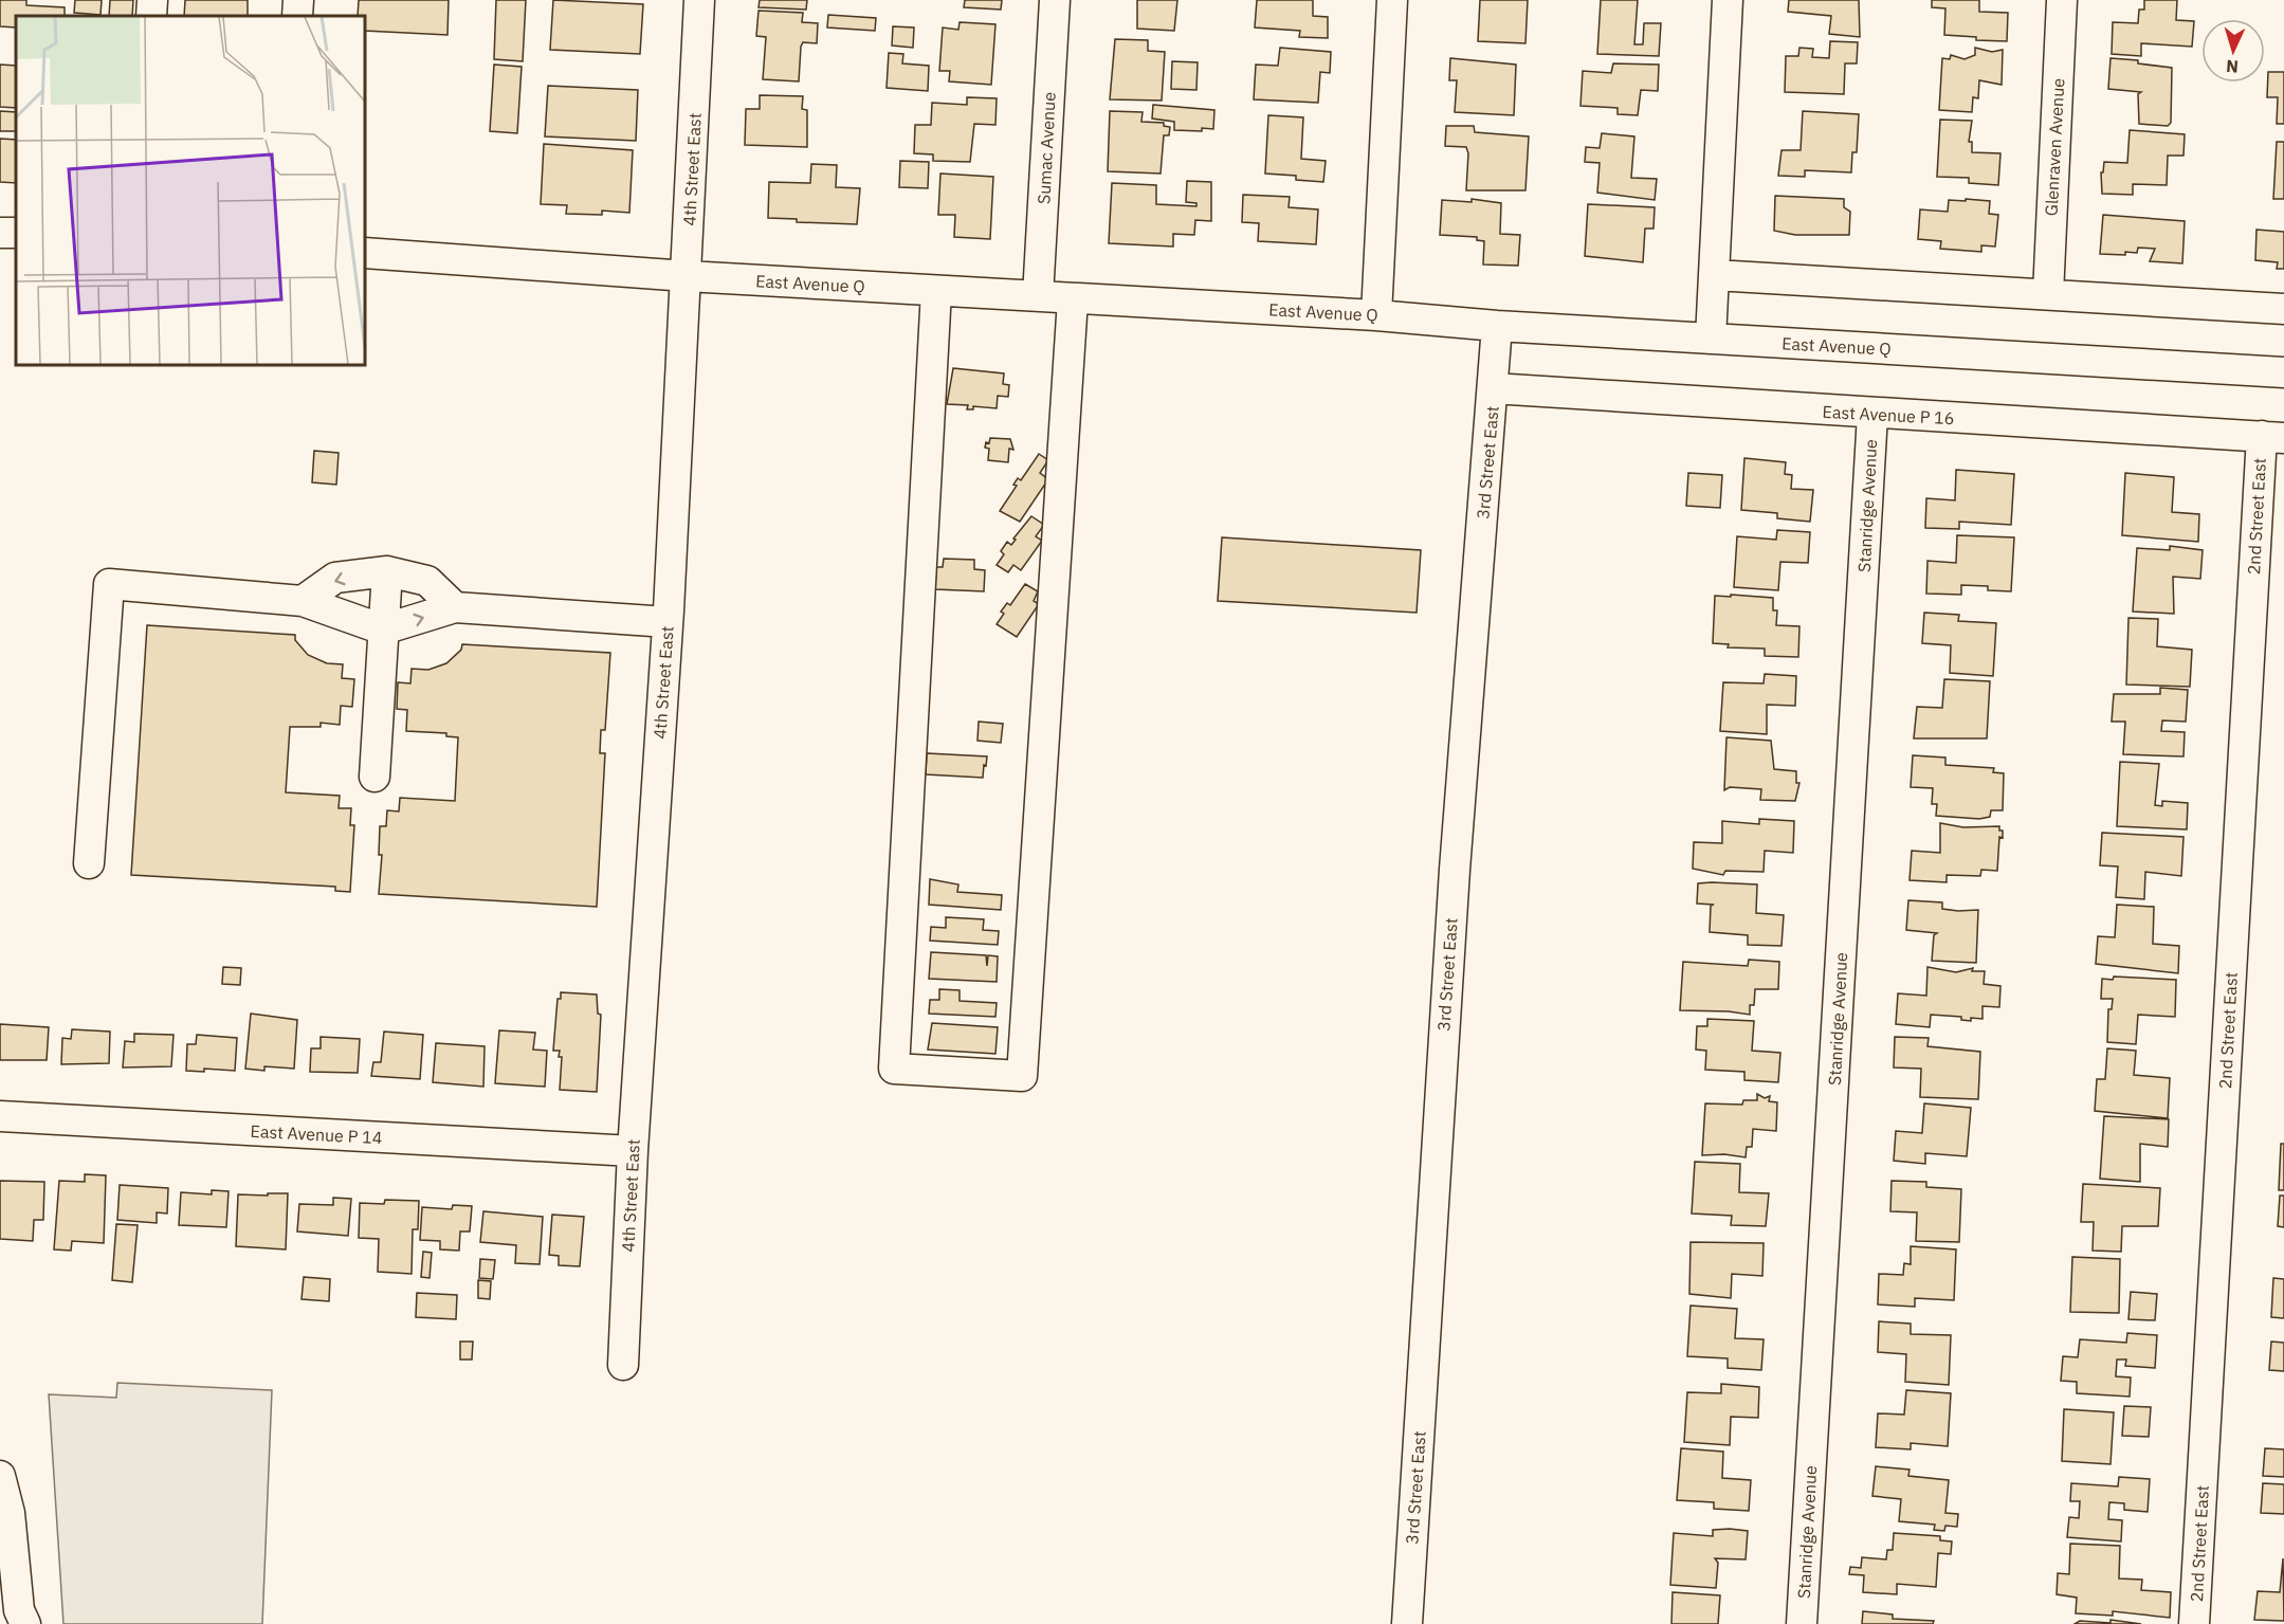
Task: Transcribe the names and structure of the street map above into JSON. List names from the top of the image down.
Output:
{
  "streets": {
    "street": [
      "Glenraven Avenue",
      "Sumac Avenue",
      "4th Street East",
      "East Avenue Q",
      "East Avenue P 16",
      "3rd Street East",
      "Stanridge Avenue",
      "2nd Street East",
      "East Avenue P 14"
    ]
  },
  "crossings": [
    ["Sumac Avenue", "East Avenue Q"],
    ["4th Street East", "East Avenue Q"],
    ["4th Street East", "East Avenue P 14"],
    ["East Avenue Q", "3rd Street East"],
    ["East Avenue P 16", "3rd Street East"],
    ["East Avenue P 16", "Stanridge Avenue"],
    ["East Avenue P 16", "2nd Street East"]
  ],
  "north": "bottom"
}
